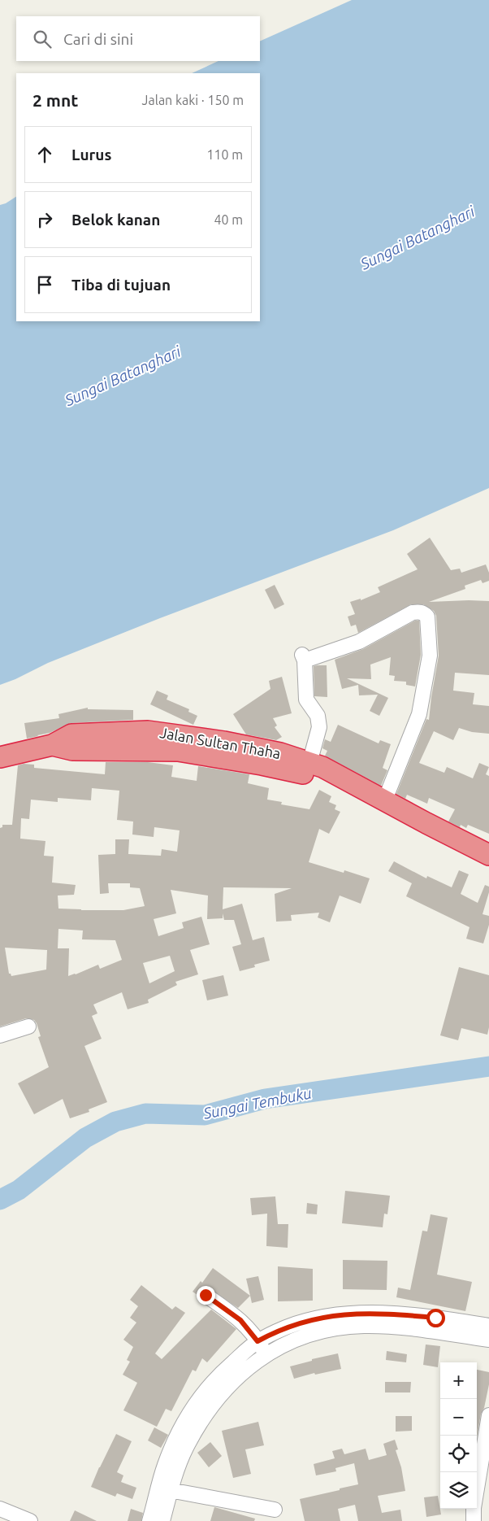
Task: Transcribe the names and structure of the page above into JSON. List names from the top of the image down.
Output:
{
  "streets": {
    "highway": ["Jalan Sultan Thaha"]
  },
  "water": ["Sungai Batanghari", "Sungai Tembuku"],
  "page": {
    "search": "Cari di sini",
    "heading": ["2 mnt", "Jalan kaki · 150 m"],
    "list": [
      ["Lurus", "110 m"],
      ["Belok kanan", "40 m"],
      "Tiba di tujuan"
    ],
    "map_buttons": ["+", "−"]
  }
}
